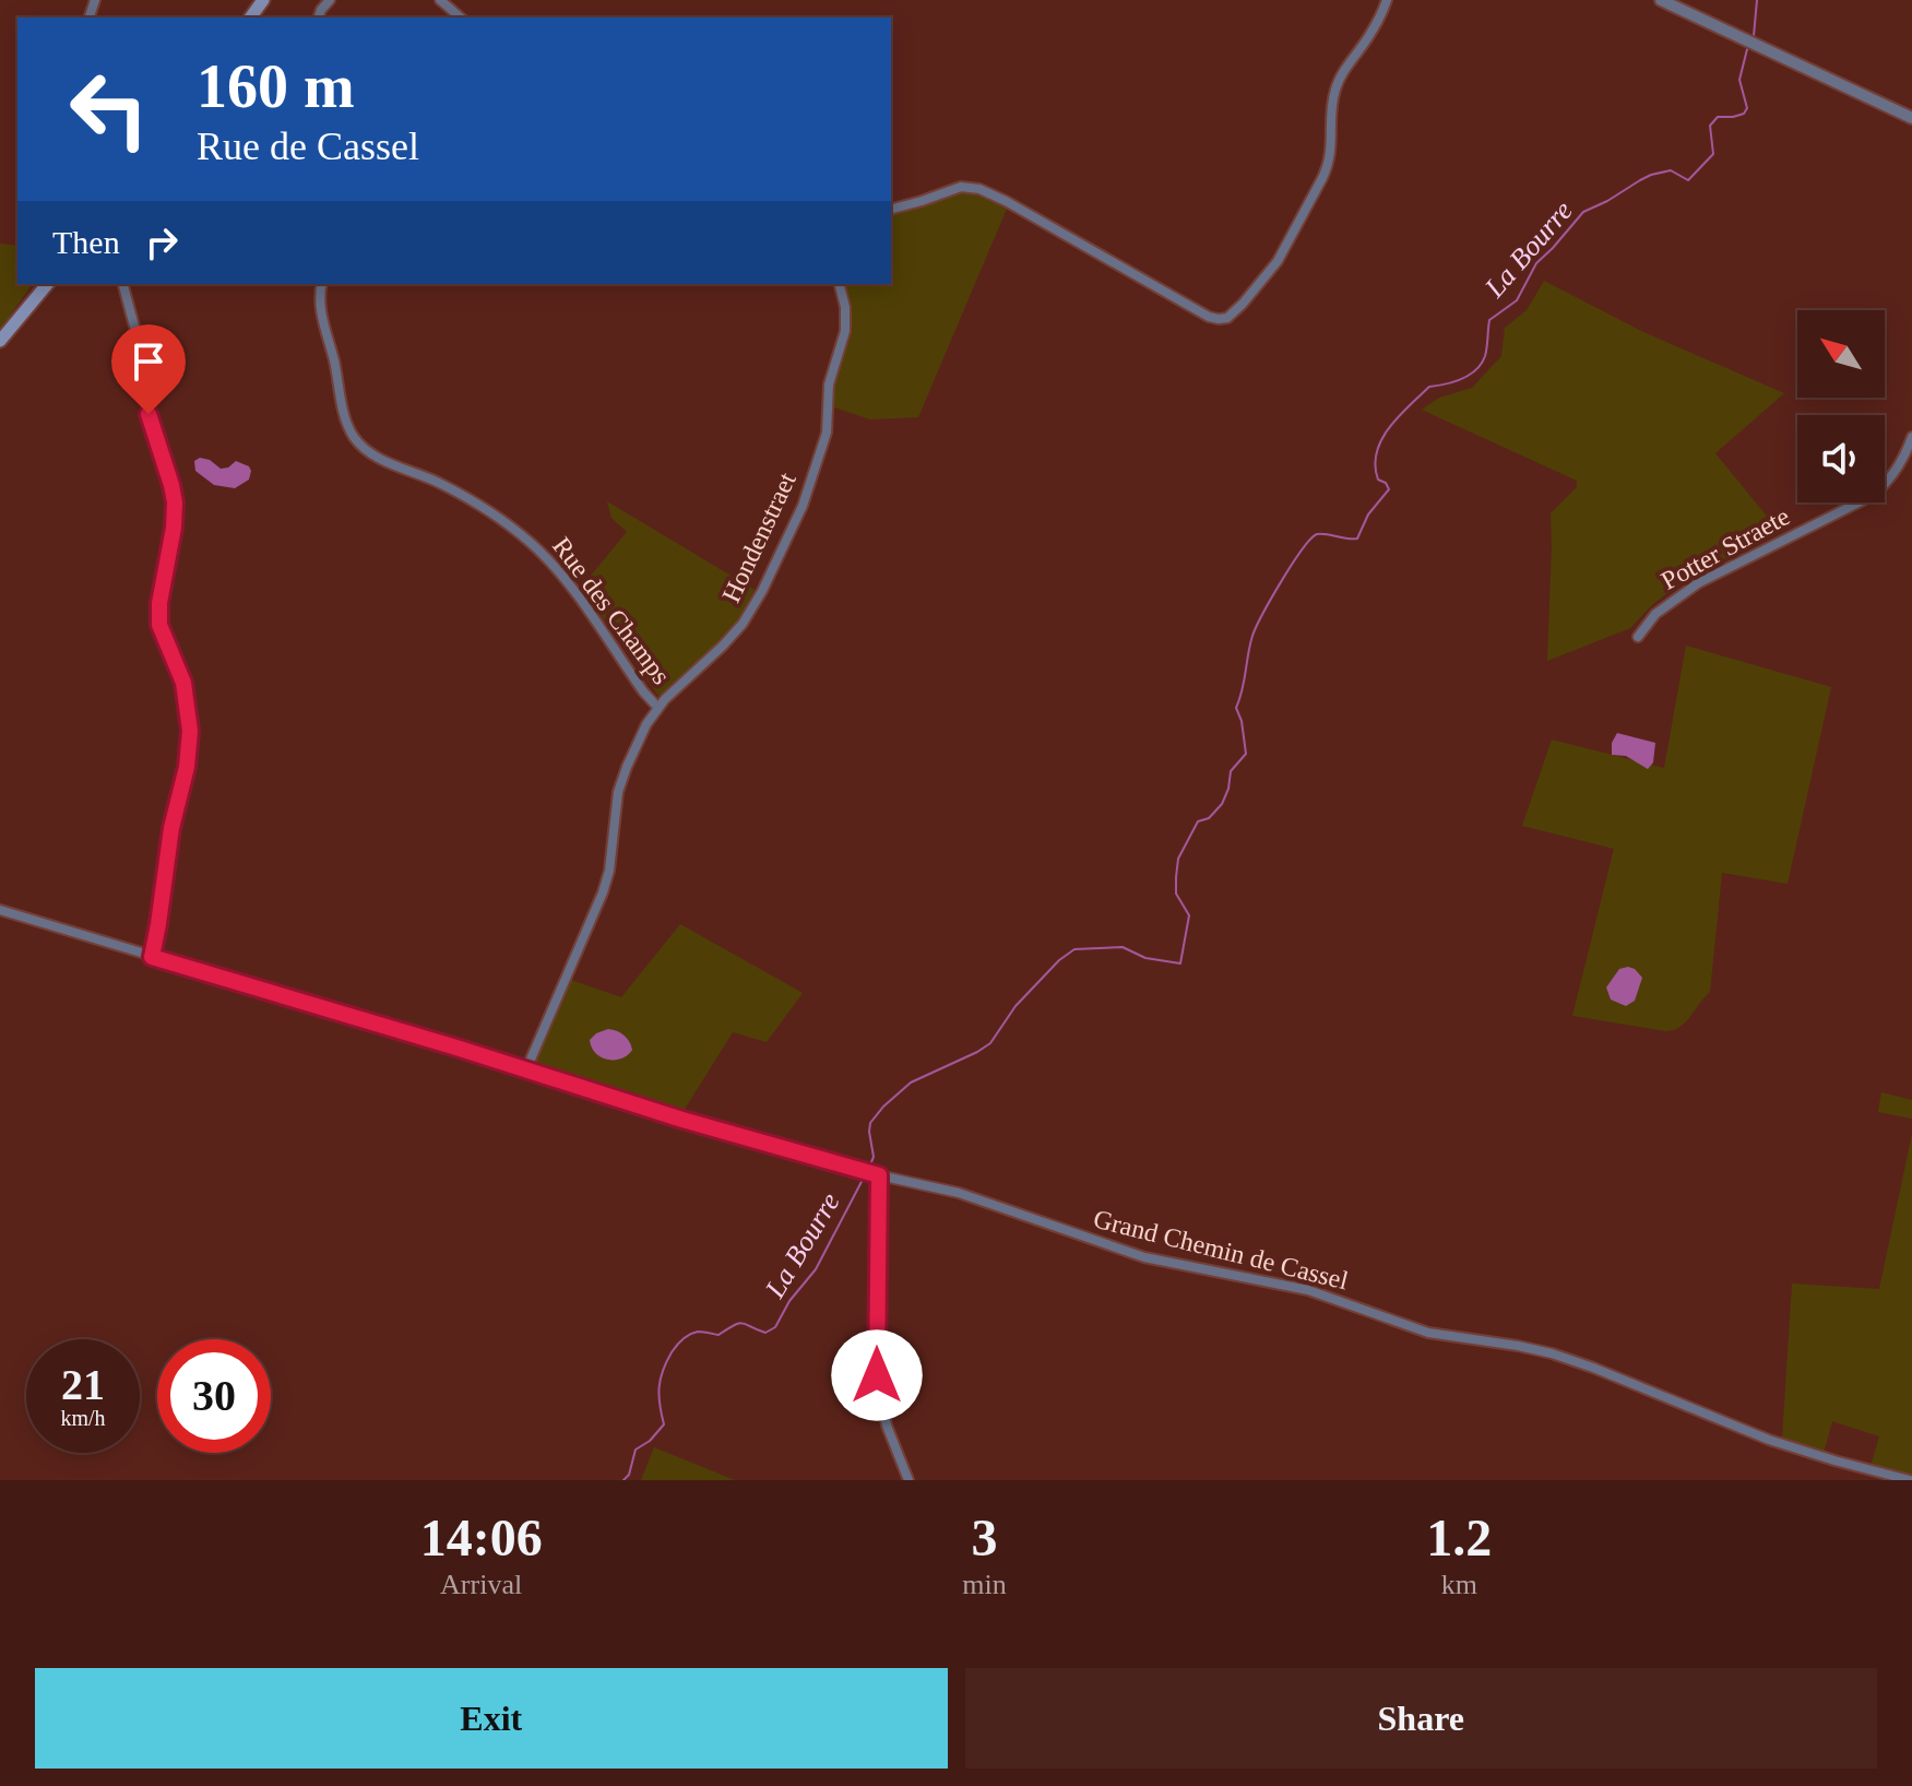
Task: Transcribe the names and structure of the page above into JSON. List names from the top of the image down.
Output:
{
  "streets": {
    "street": [
      "Hondenstraet",
      "Potter Straete",
      "Rue des Champs",
      "Grand Chemin de Cassel"
    ]
  },
  "crossings": [
    ["Hondenstraet", "Rue des Champs"],
    ["Hondenstraet", "Grand Chemin de Cassel"]
  ],
  "water": ["La Bourre"],
  "north": "top left",
  "page": {
    "turn": ["160 m", "Rue de Cassel"],
    "then": "Then",
    "speed": "21 km/h",
    "limit": "30",
    "eta": [
      "14:06",
      "Arrival",
      "3",
      "min",
      "1.2",
      "km"
    ],
    "buttons": ["Exit", "Share"]
  }
}
